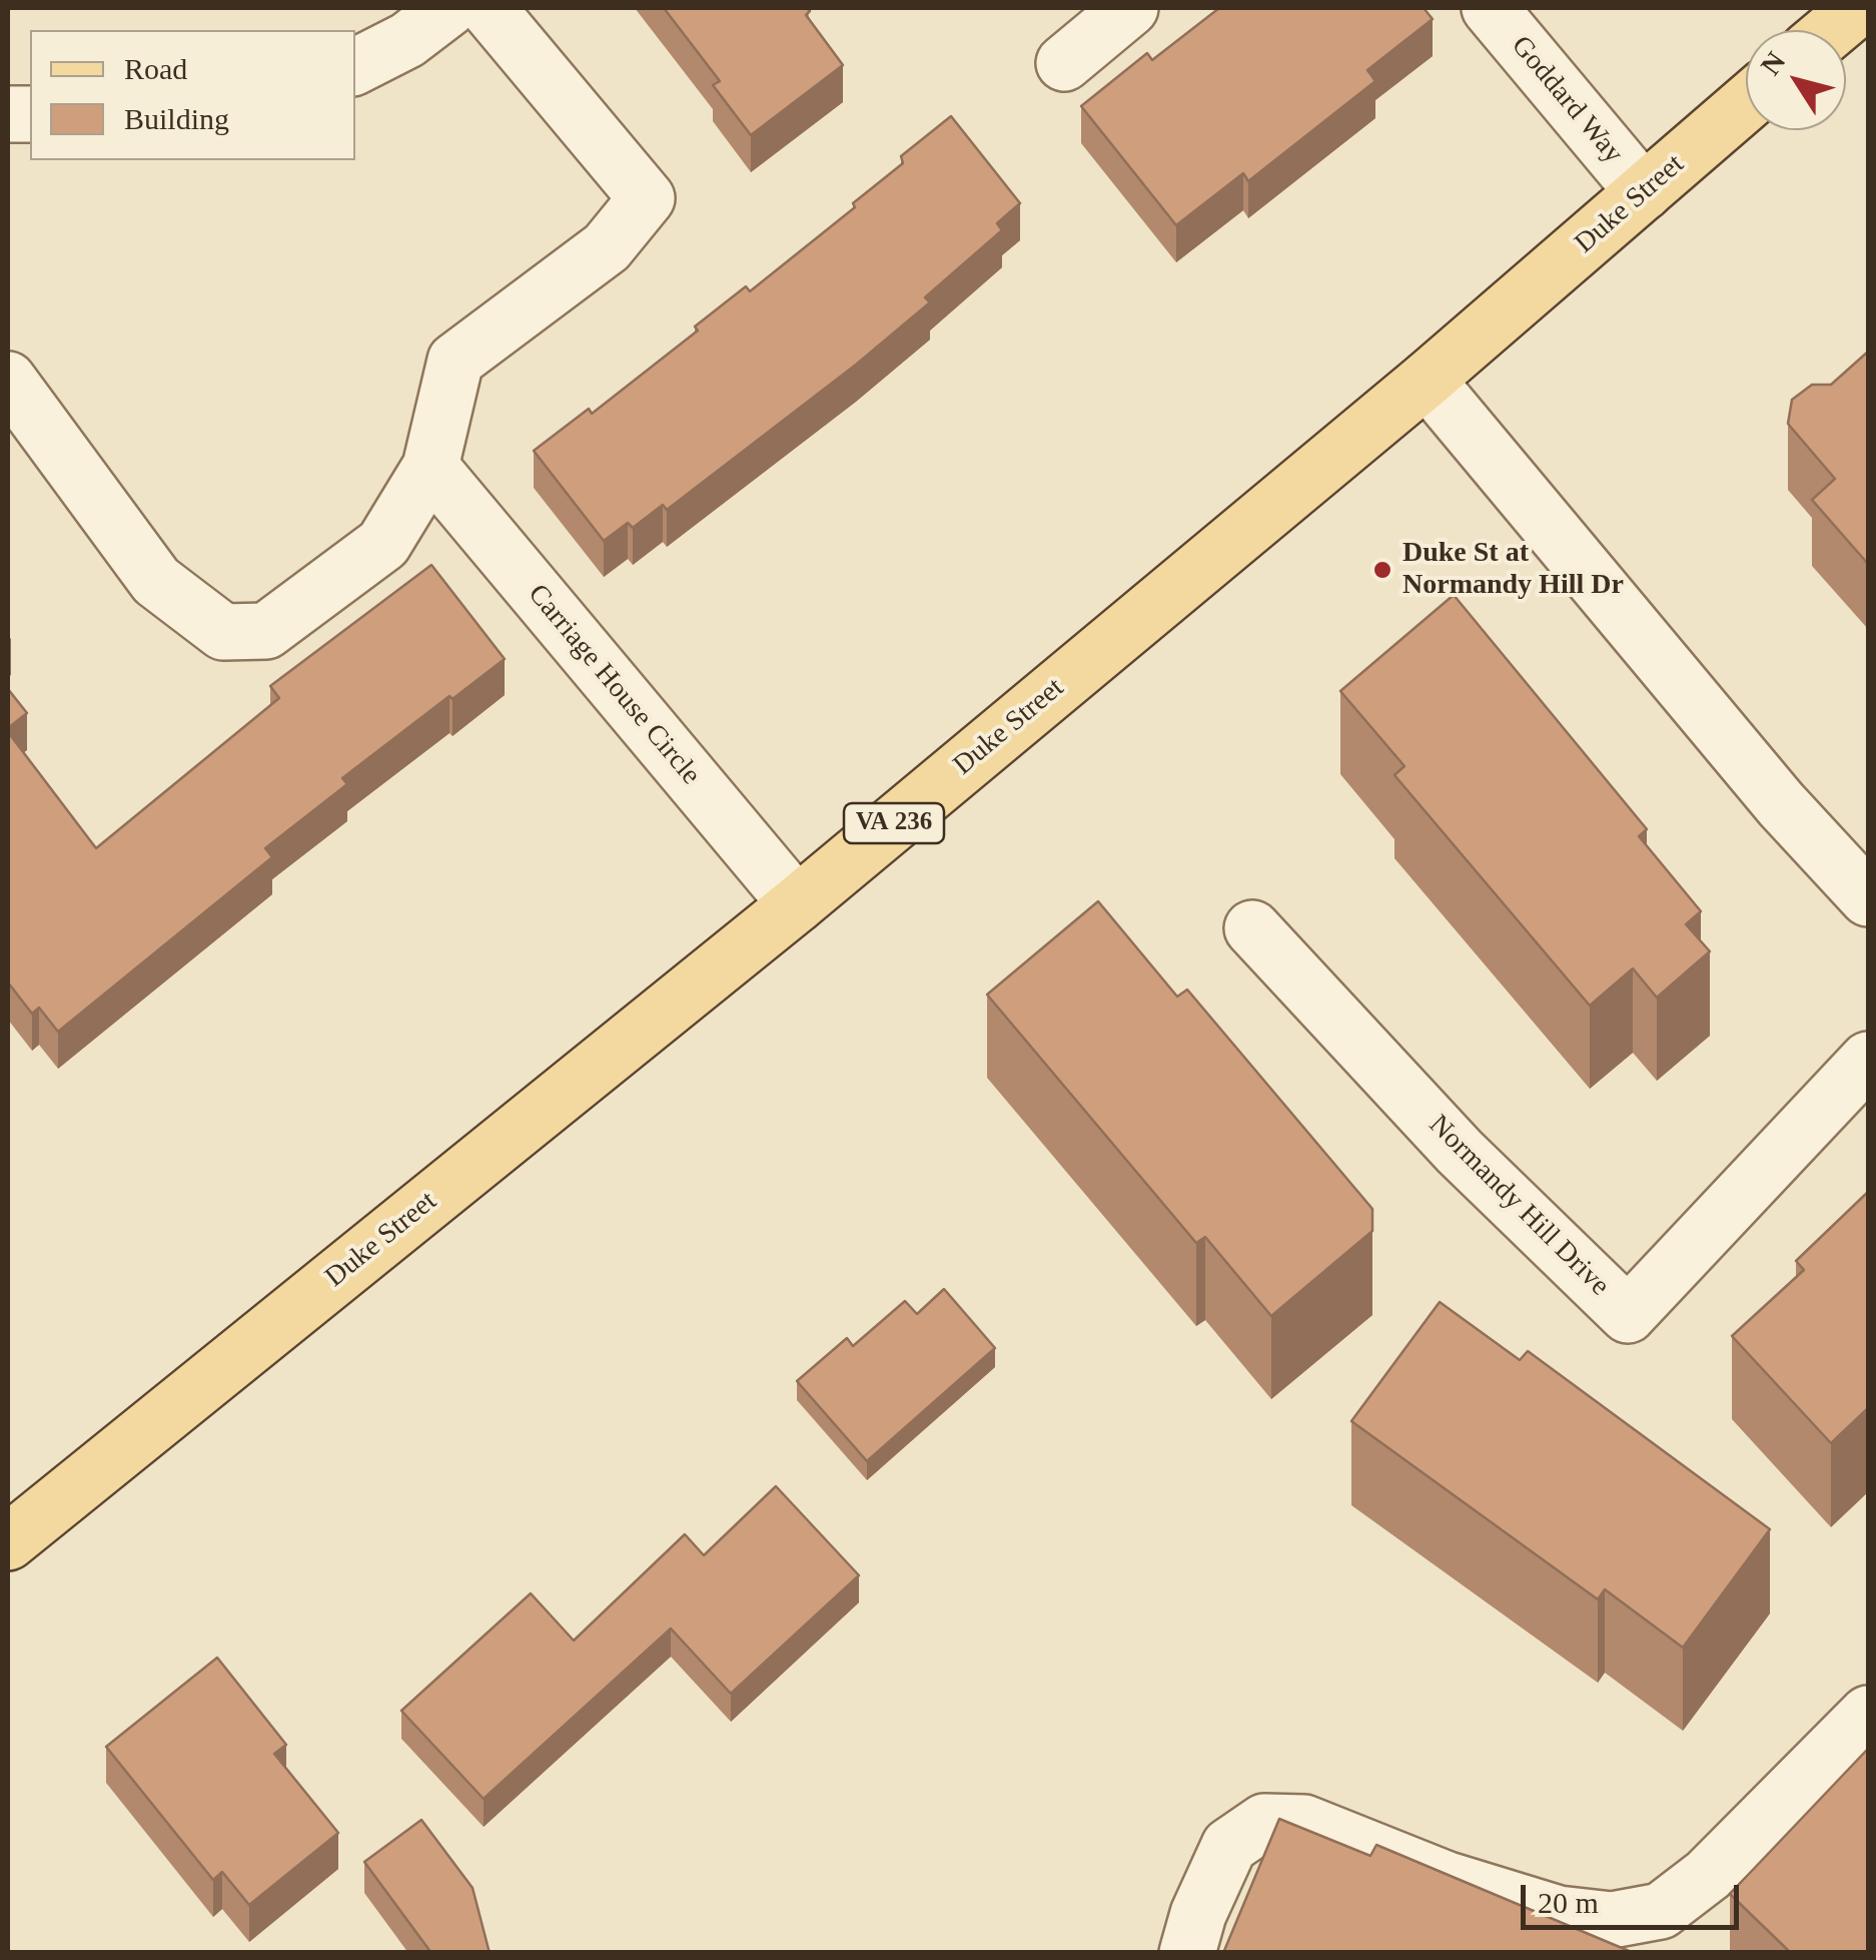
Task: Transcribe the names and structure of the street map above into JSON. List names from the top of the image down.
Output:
{
  "streets": {
    "main road": ["Duke Street", "VA 236"],
    "street": ["Goddard Way", "Carriage House Circle", "Normandy Hill Drive"]
  },
  "crossings": [
    ["Goddard Way", "Duke Street"],
    ["Duke Street", "Carriage House Circle"]
  ],
  "places": ["Duke St at Normandy Hill Dr"],
  "legend": ["Road", "Building"],
  "scale_bar": "20 m",
  "north": "top left"
}
